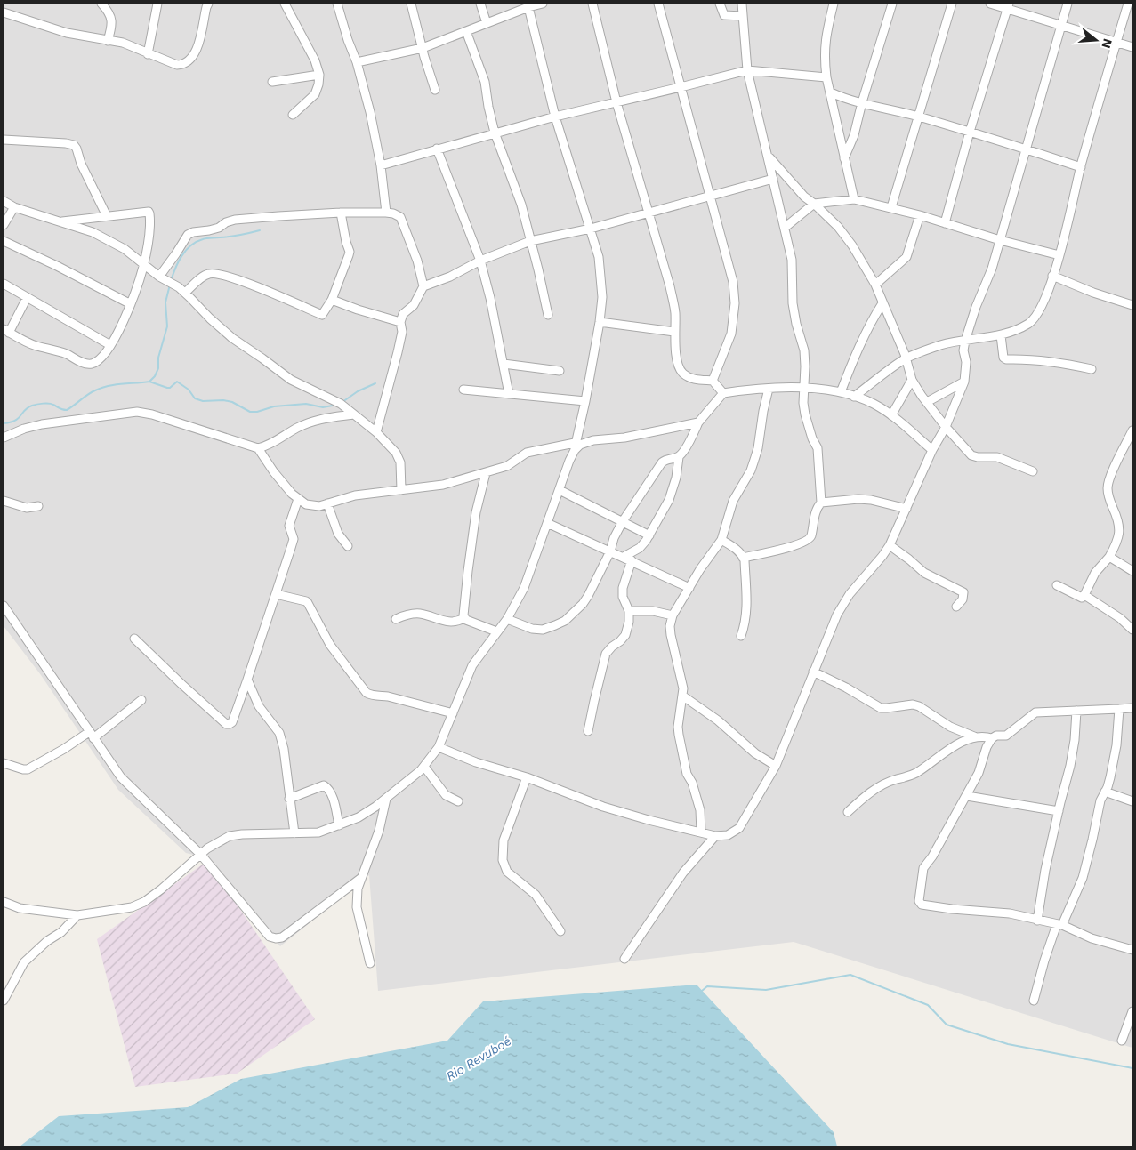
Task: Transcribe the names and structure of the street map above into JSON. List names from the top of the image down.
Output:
{
  "water": ["Rio Revúboé"],
  "north": "right"
}
